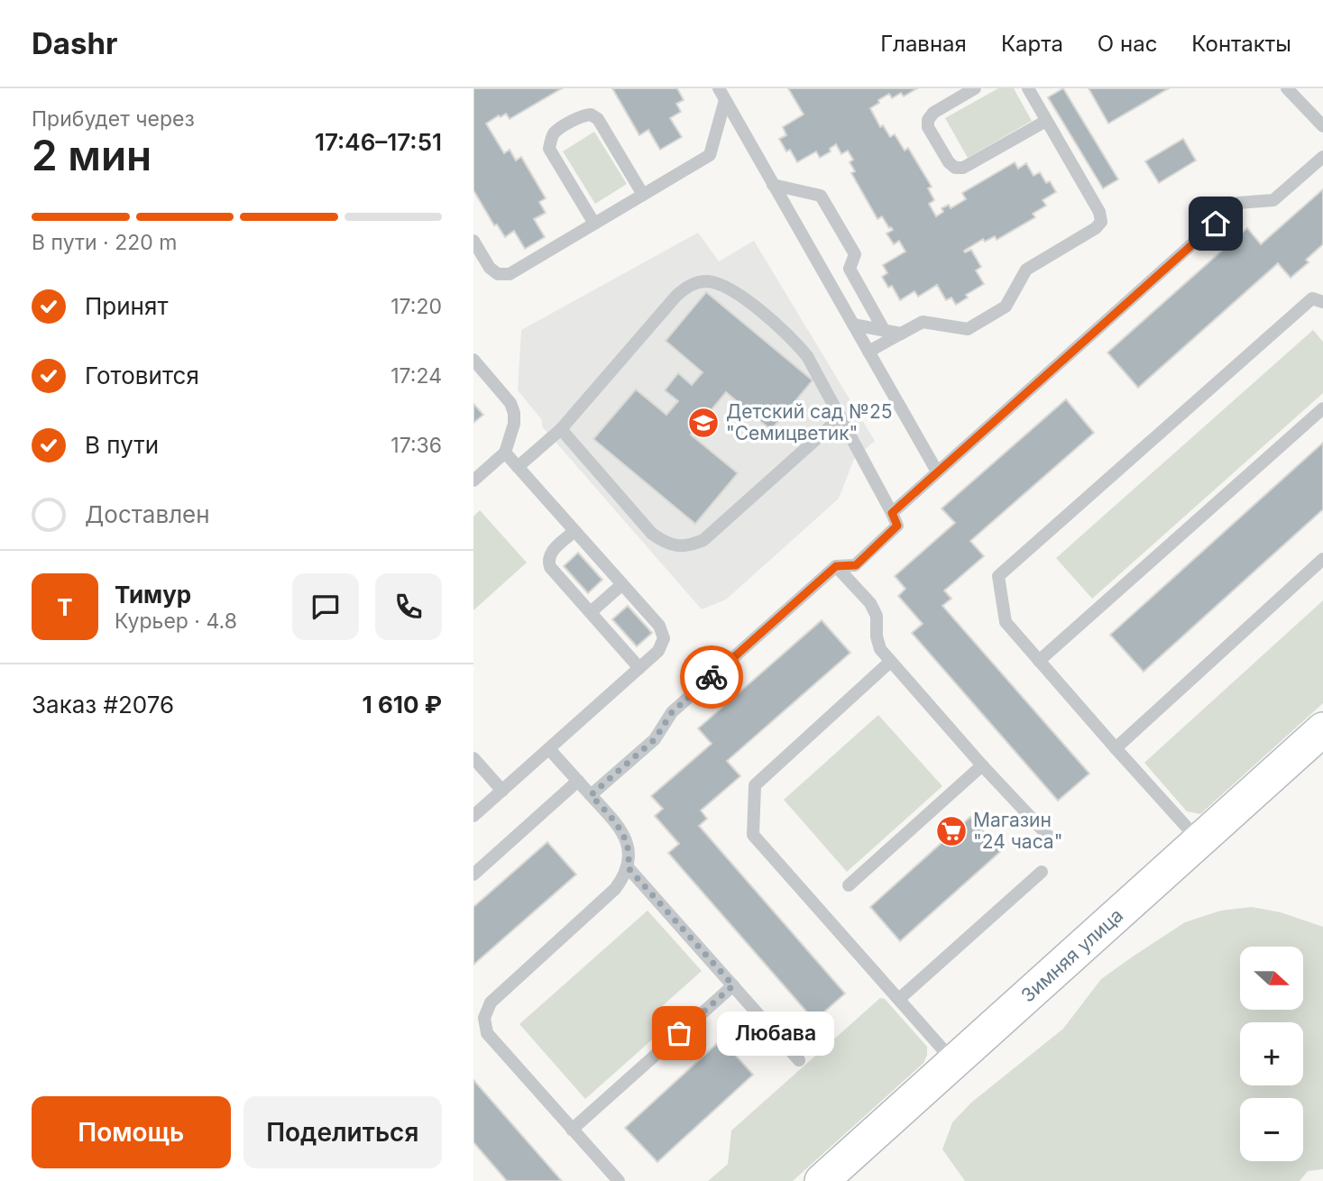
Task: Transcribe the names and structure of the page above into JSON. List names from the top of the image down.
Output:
{
  "streets": {
    "street": ["Зимняя улица"]
  },
  "places": {
    "school or university": ["Детский сад №25 \"Семицветик\""],
    "supermarket": ["Магазин \"24 часа\""],
    "other": ["Любава"]
  },
  "north": "right",
  "page": {
    "header": "Dashr",
    "nav": [
      "Главная",
      "Карта",
      "О нас",
      "Контакты"
    ],
    "heading": ["2 мин", "Прибудет через", "17:46–17:51"],
    "panel": [
      "Тимур",
      "Курьер · 4.8",
      "Заказ #2076",
      "1 610 ₽"
    ],
    "bar": "В пути · 220 m",
    "list": [
      ["Принят", "17:20"],
      ["Готовится", "17:24"],
      ["В пути", "17:36"],
      "Доставлен"
    ],
    "round": "Т",
    "map_buttons": ["+", "−"],
    "bubble": "Любава",
    "buttons": ["Помощь", "Поделиться"]
  }
}
